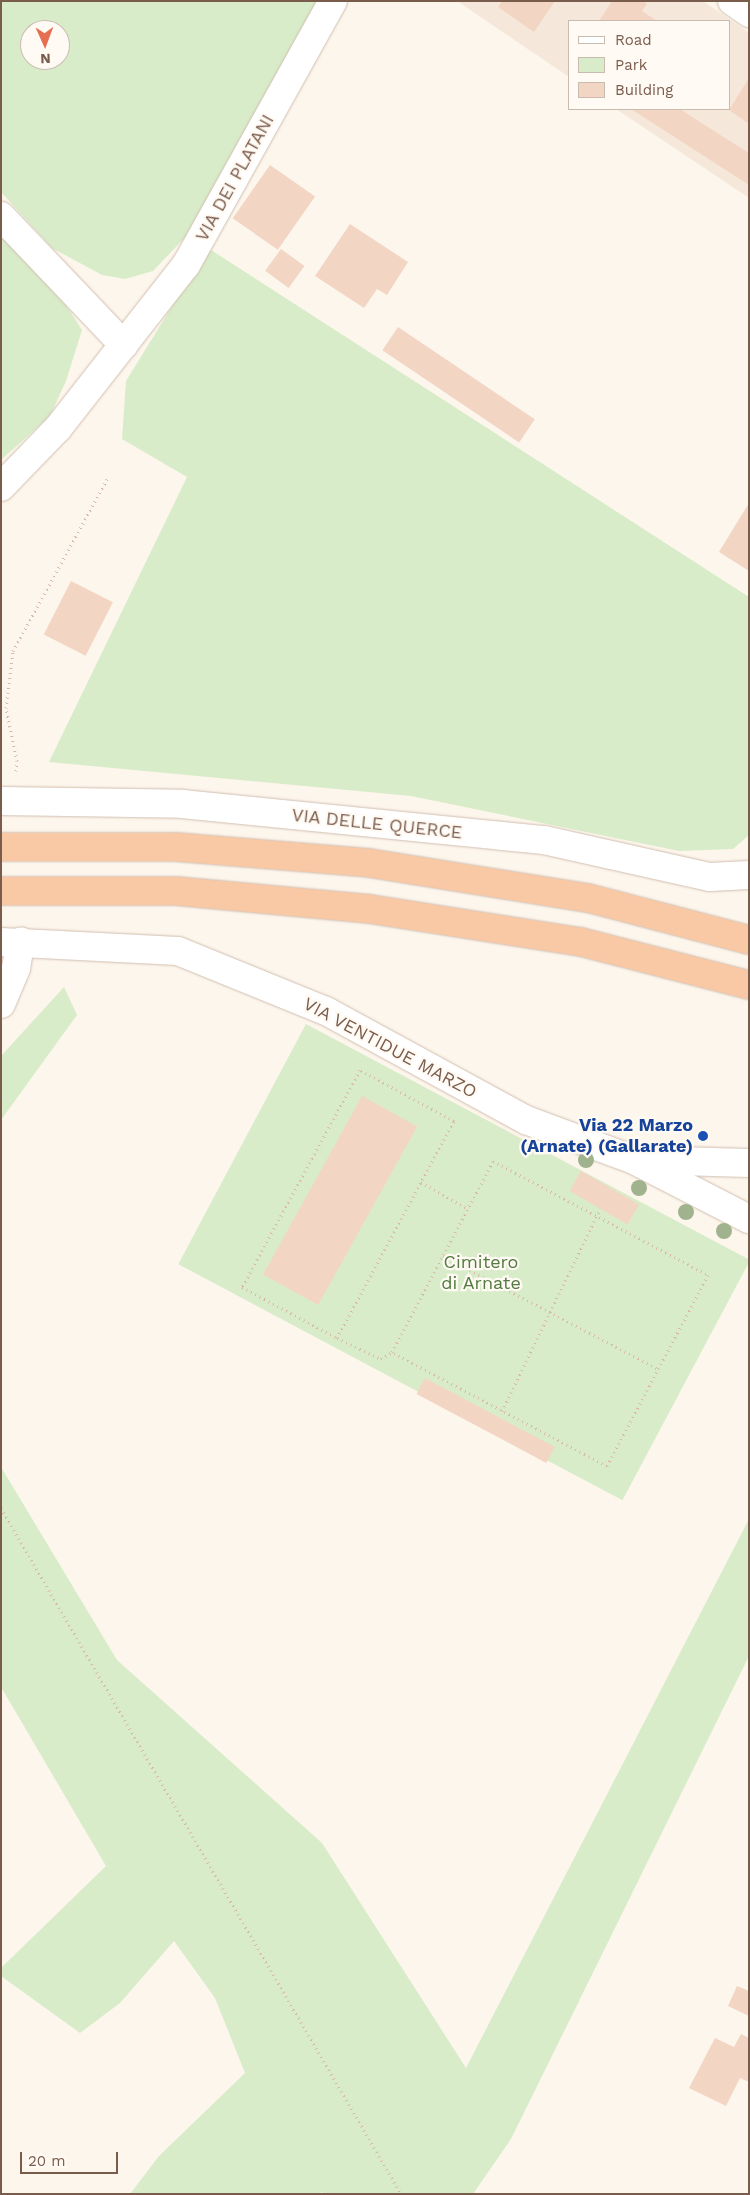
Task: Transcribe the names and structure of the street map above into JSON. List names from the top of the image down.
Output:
{
  "streets": {
    "street": ["VIA DEI PLATANI", "VIA DELLE QUERCE", "VIA VENTIDUE MARZO"]
  },
  "parks": ["Cimitero di Arnate"],
  "places": ["Via 22 Marzo (Arnate) (Gallarate)"],
  "legend": ["Road", "Park", "Building"],
  "scale_bar": "20 m",
  "north": "bottom"
}
